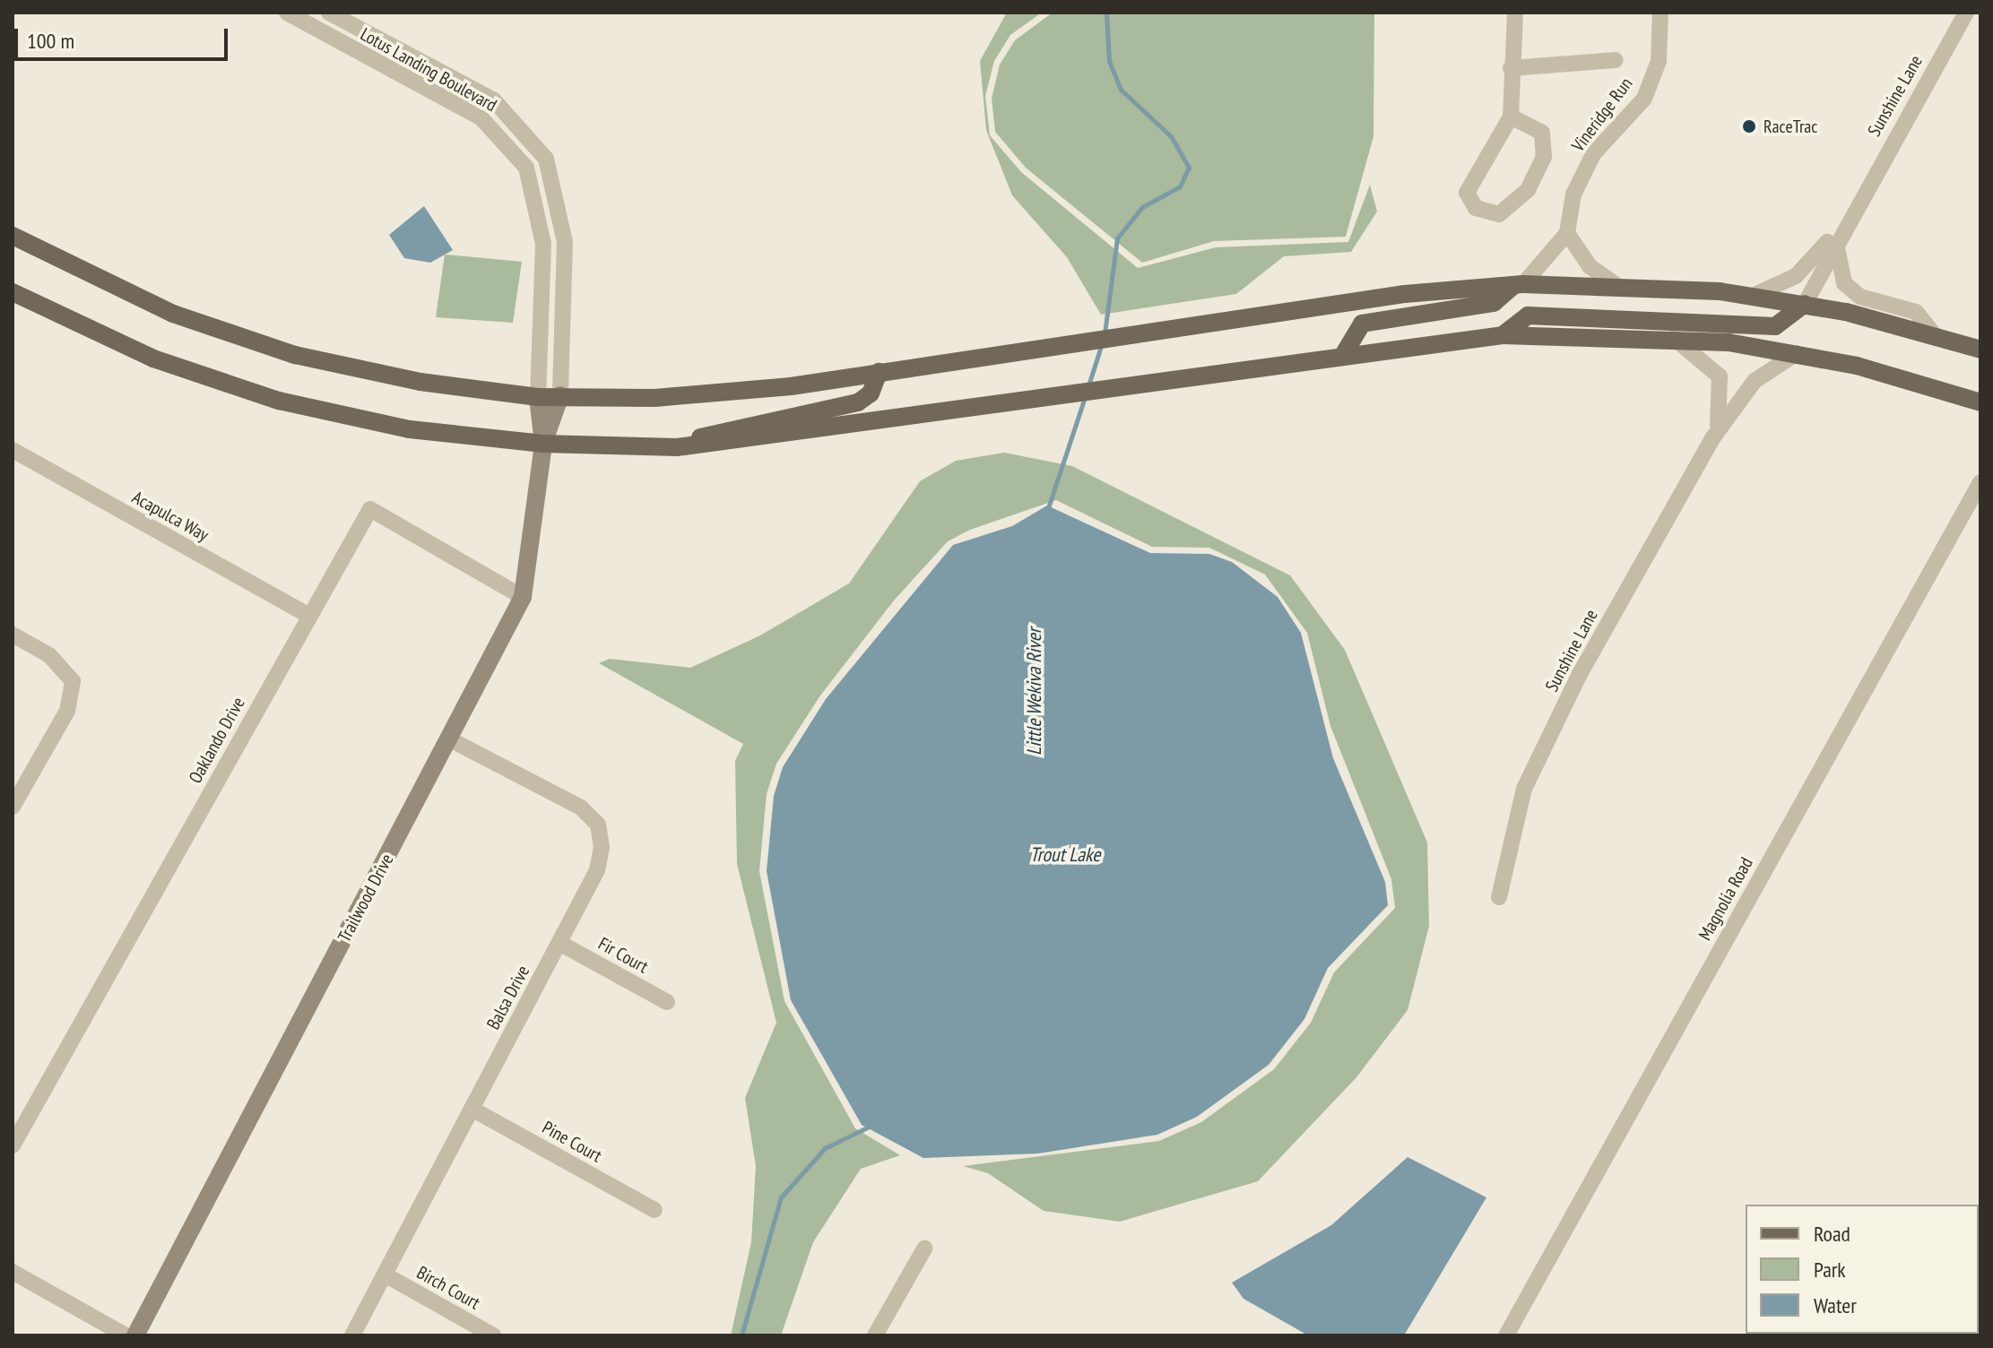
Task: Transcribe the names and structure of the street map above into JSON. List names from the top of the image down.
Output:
{
  "streets": {
    "street": [
      "Lotus Landing Boulevard",
      "Sunshine Lane",
      "Vineridge Run",
      "Acapulca Way",
      "Oaklando Drive",
      "Trailwood Drive",
      "Magnolia Road",
      "Fir Court",
      "Balsa Drive",
      "Pine Court",
      "Birch Court"
    ]
  },
  "crossings": [
    ["Lotus Landing Boulevard", "Trailwood Drive"],
    ["Acapulca Way", "Oaklando Drive"],
    ["Oaklando Drive", "Trailwood Drive"],
    ["Trailwood Drive", "Balsa Drive"],
    ["Fir Court", "Balsa Drive"],
    ["Balsa Drive", "Pine Court"],
    ["Balsa Drive", "Birch Court"]
  ],
  "water": ["Little Wekiva River", "Trout Lake"],
  "places": ["RaceTrac"],
  "legend": ["Road", "Park", "Water"],
  "scale_bar": "100 m"
}
